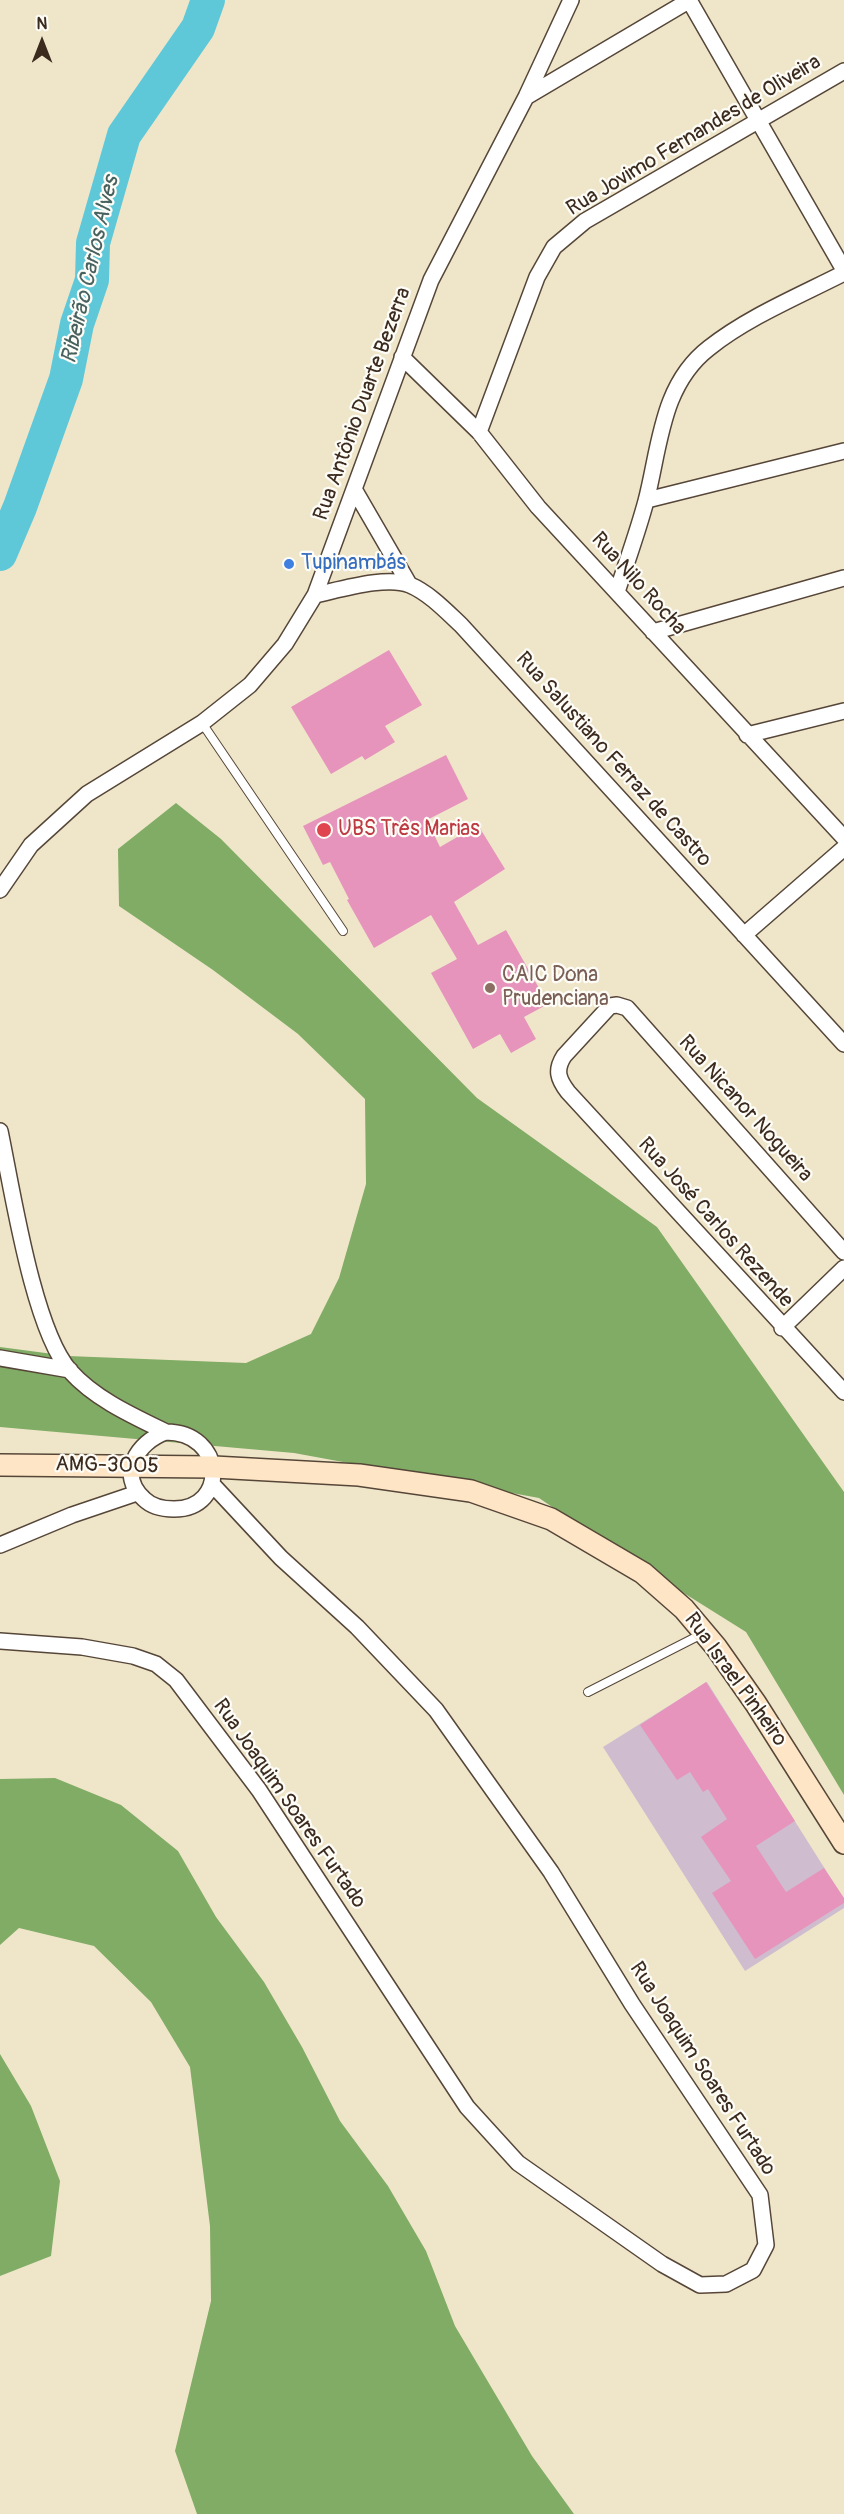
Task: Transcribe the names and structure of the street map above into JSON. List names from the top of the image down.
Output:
{
  "streets": {
    "main road": ["AMG-3005", "Rua Israel Pinheiro"],
    "street": [
      "Rua Jovimo Fernandes de Oliveira",
      "Rua Antônio Duarte Bezerra",
      "Rua Nilo Rocha",
      "Rua Salustiano Ferraz de Castro",
      "Rua Nicanor Nogueira",
      "Rua José Carlos Rezende",
      "Rua Joaquim Soares Furtado"
    ]
  },
  "crossings": [
    ["Rua Jovimo Fernandes de Oliveira", "Rua Nilo Rocha"],
    ["Rua Antônio Duarte Bezerra", "Rua Nilo Rocha"],
    ["Rua Nicanor Nogueira", "Rua José Carlos Rezende"],
    ["AMG-3005", "Rua Israel Pinheiro"],
    ["AMG-3005", "Rua Joaquim Soares Furtado"],
    ["Rua Israel Pinheiro", "Rua Joaquim Soares Furtado"]
  ],
  "water": ["Ribeirão Carlos Alves"],
  "places": ["Tupinambás", "UBS Três Marias", "CAIC Dona Prudenciana"],
  "north": "top"
}
